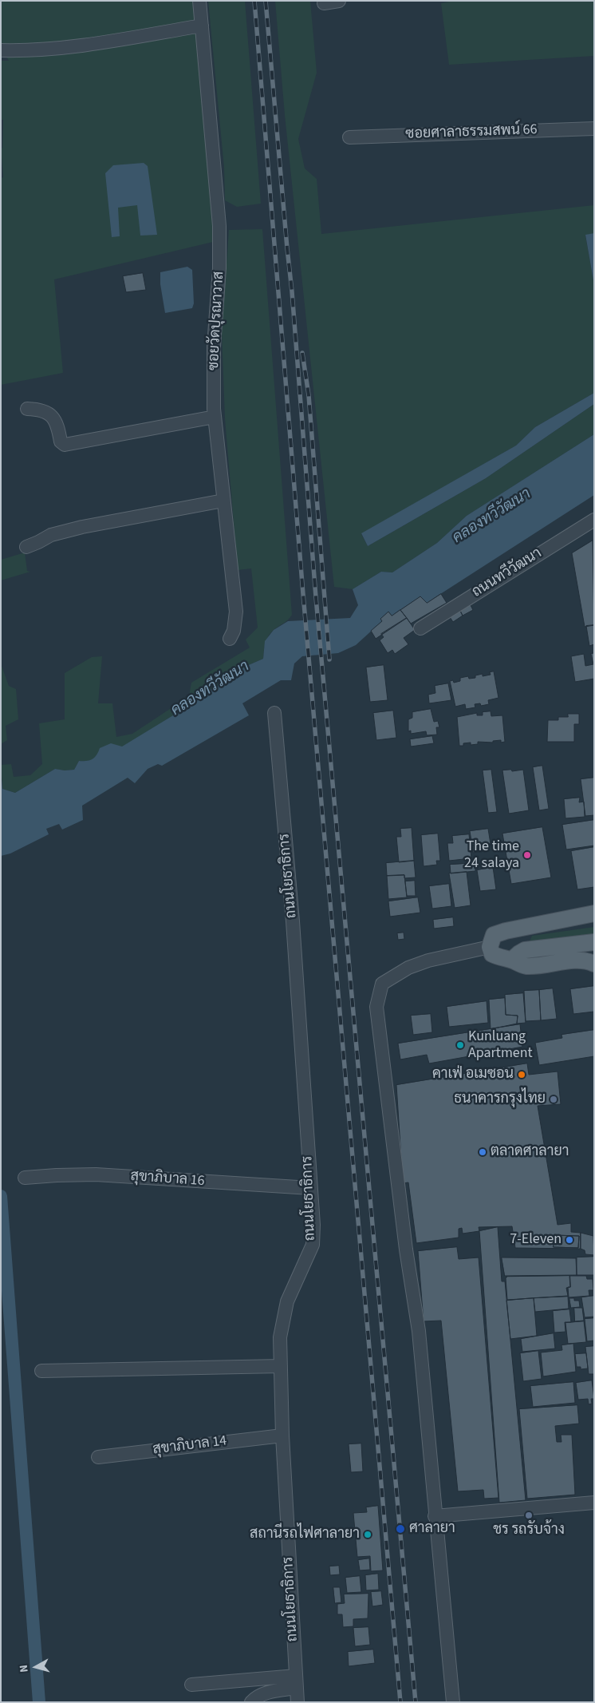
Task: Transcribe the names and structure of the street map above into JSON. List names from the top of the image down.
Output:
{
  "streets": {
    "street": [
      "ซอยศาลาธรรมสพน์ 66",
      "ซอยวัดปุรณาวาส",
      "ถนนทวีวัฒนา",
      "ถนนโยธาธิการ",
      "สุขาภิบาล 16",
      "สุขาภิบาล 14"
    ]
  },
  "crossings": [
    ["ถนนโยธาธิการ", "สุขาภิบาล 16"],
    ["ถนนโยธาธิการ", "สุขาภิบาล 14"]
  ],
  "water": ["คลองทวีวัฒนา"],
  "places": [
    "The time 24 salaya",
    "Kunluang Apartment",
    "คาเฟ่ อเมซอน",
    "ธนาคารกรุงไทย",
    "ตลาดศาลายา",
    "7-Eleven",
    "ชร รถรับจ้าง",
    "ศาลายา",
    "สถานีรถไฟศาลายา"
  ],
  "north": "left"
}
